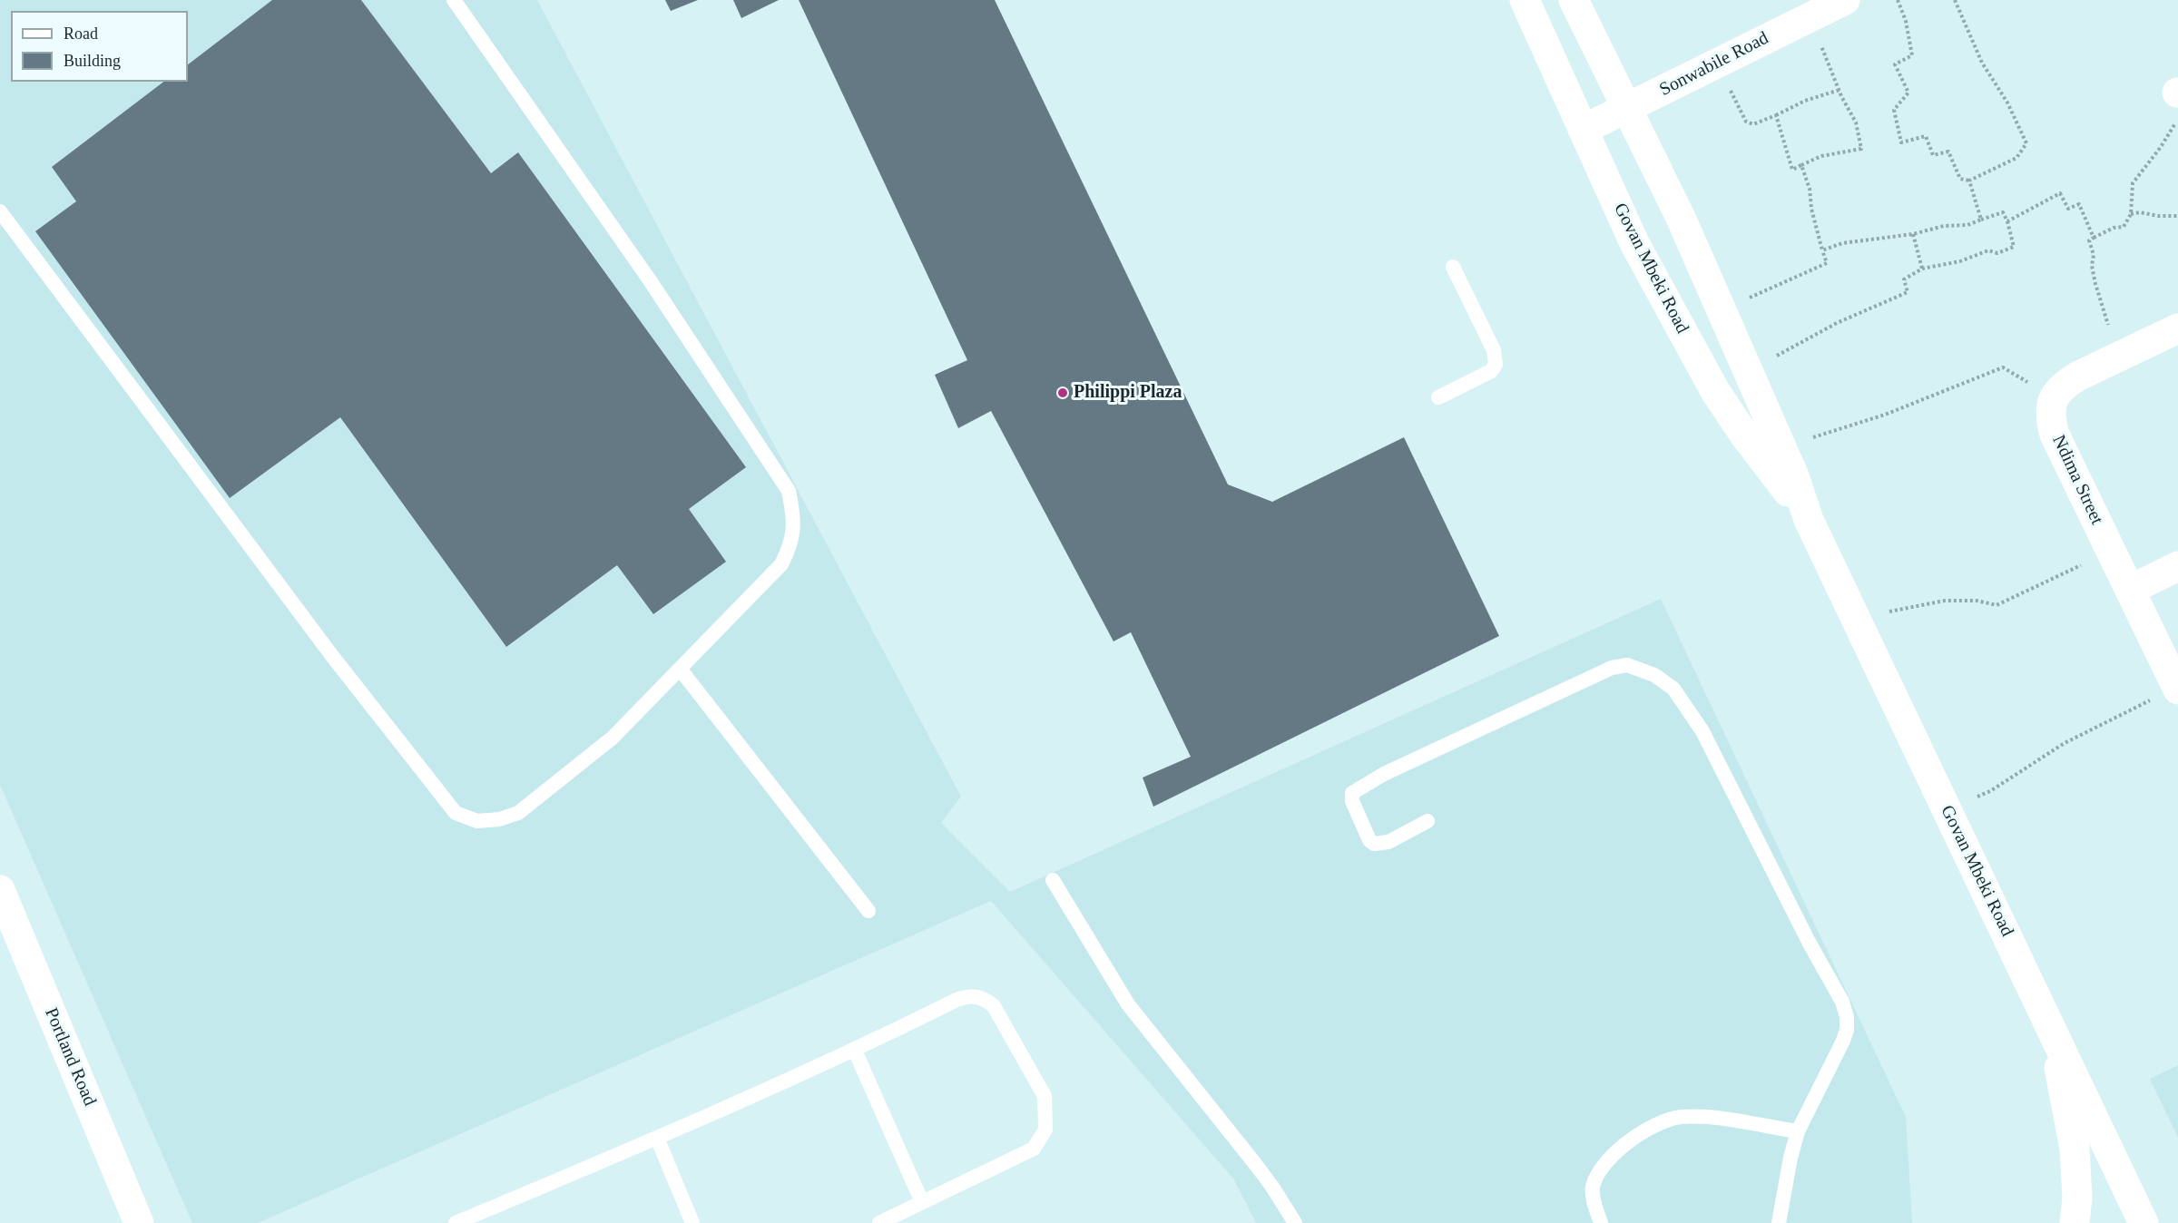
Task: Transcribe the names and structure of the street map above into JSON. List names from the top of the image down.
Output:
{
  "streets": {
    "main road": [
      "Sonwabile Road",
      "Govan Mbeki Road",
      "Ndima Street",
      "Portland Road"
    ]
  },
  "crossings": [
    ["Sonwabile Road", "Govan Mbeki Road"]
  ],
  "places": ["Philippi Plaza"],
  "legend": ["Road", "Building"]
}
